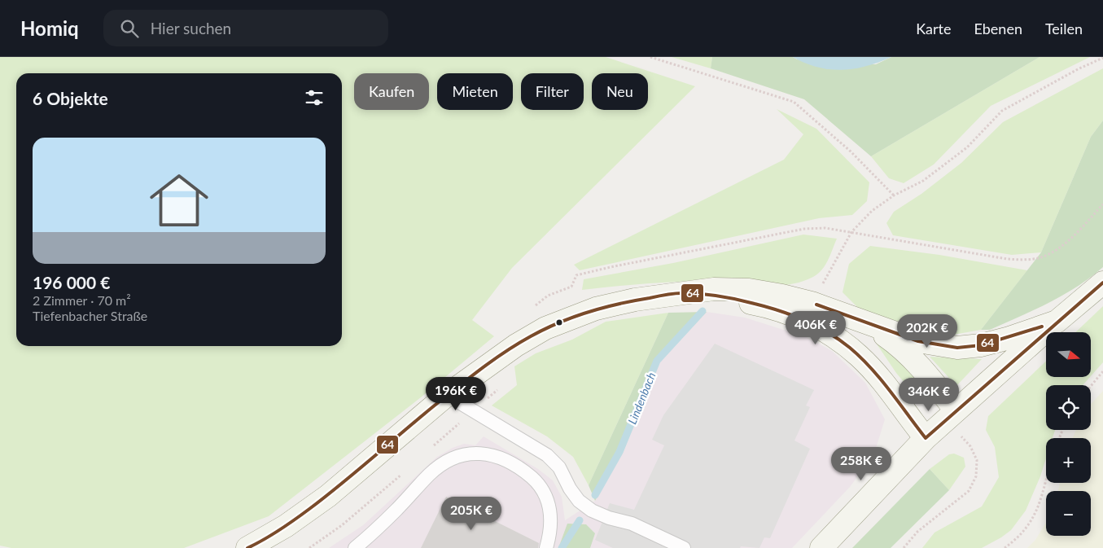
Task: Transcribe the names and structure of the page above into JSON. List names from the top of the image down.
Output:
{
  "water": ["Lindenbach"],
  "lines": ["transit line 64"],
  "north": "right",
  "page": {
    "header": "Homiq",
    "search": "Hier suchen",
    "nav": ["Karte", "Ebenen", "Teilen"],
    "chip": [
      "Kaufen",
      "Mieten",
      "Filter",
      "Neu"
    ],
    "heading": "6 Objekte",
    "list": [
      {
        "name": "196 000 €",
        "note": "2 Zimmer · 70 m² · Tiefenbacher Straße"
      }
    ],
    "price": [
      "406K €",
      "202K €",
      "196K €",
      "346K €",
      "258K €",
      "205K €"
    ],
    "map_buttons": ["+", "−"]
  }
}
